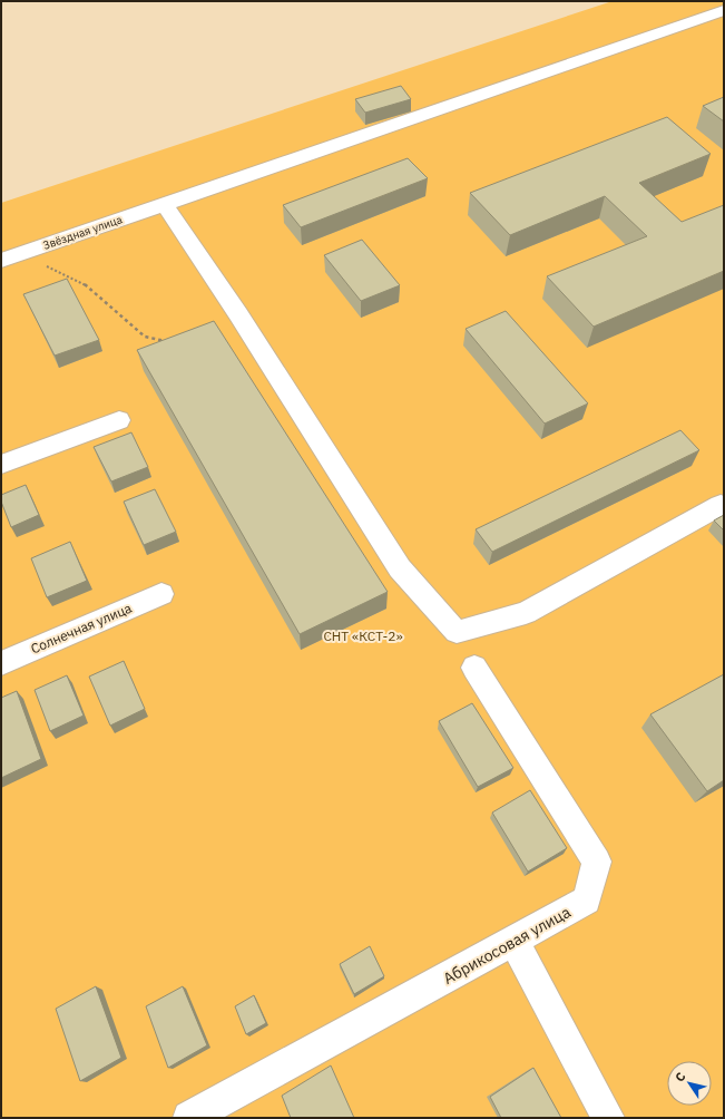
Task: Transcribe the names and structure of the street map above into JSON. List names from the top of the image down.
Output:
{
  "streets": {
    "street": ["Звёздная улица", "Солнечная улица", "Абрикосовая улица"]
  },
  "parks": ["СНТ «КСТ-2»"],
  "north": "top left"
}
